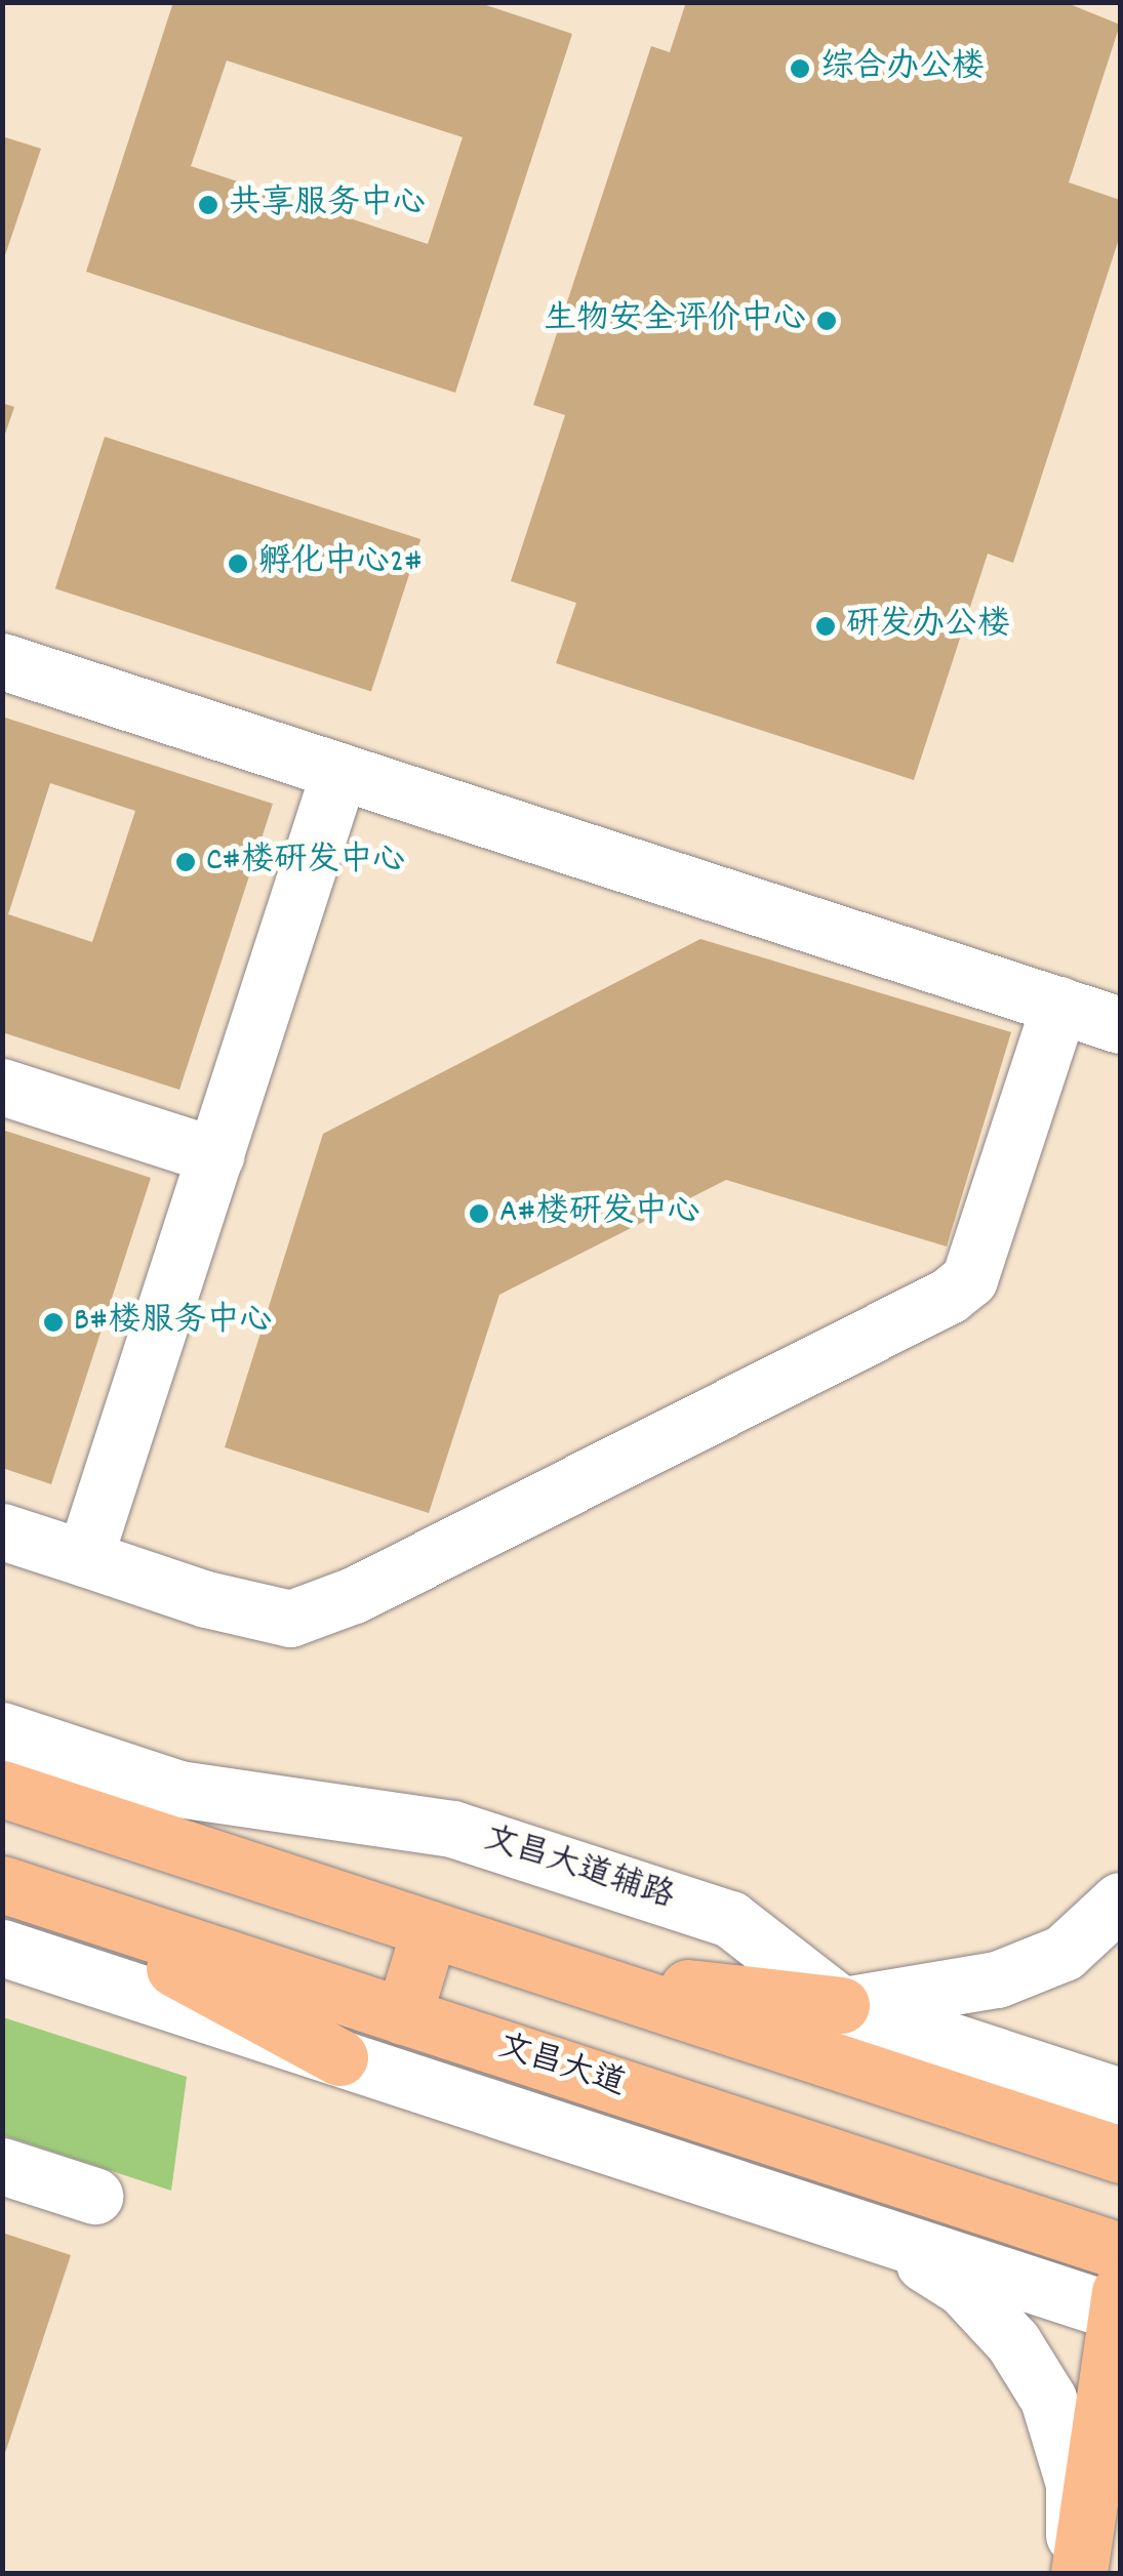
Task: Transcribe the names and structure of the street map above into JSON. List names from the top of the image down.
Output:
{
  "streets": {
    "main road": ["文昌大道"],
    "street": ["文昌大道辅路"]
  },
  "places": [
    "综合办公楼",
    "共享服务中心",
    "生物安全评价中心",
    "孵化中心2#",
    "研发办公楼",
    "C#楼研发中心",
    "A#楼研发中心",
    "B#楼服务中心"
  ]
}
